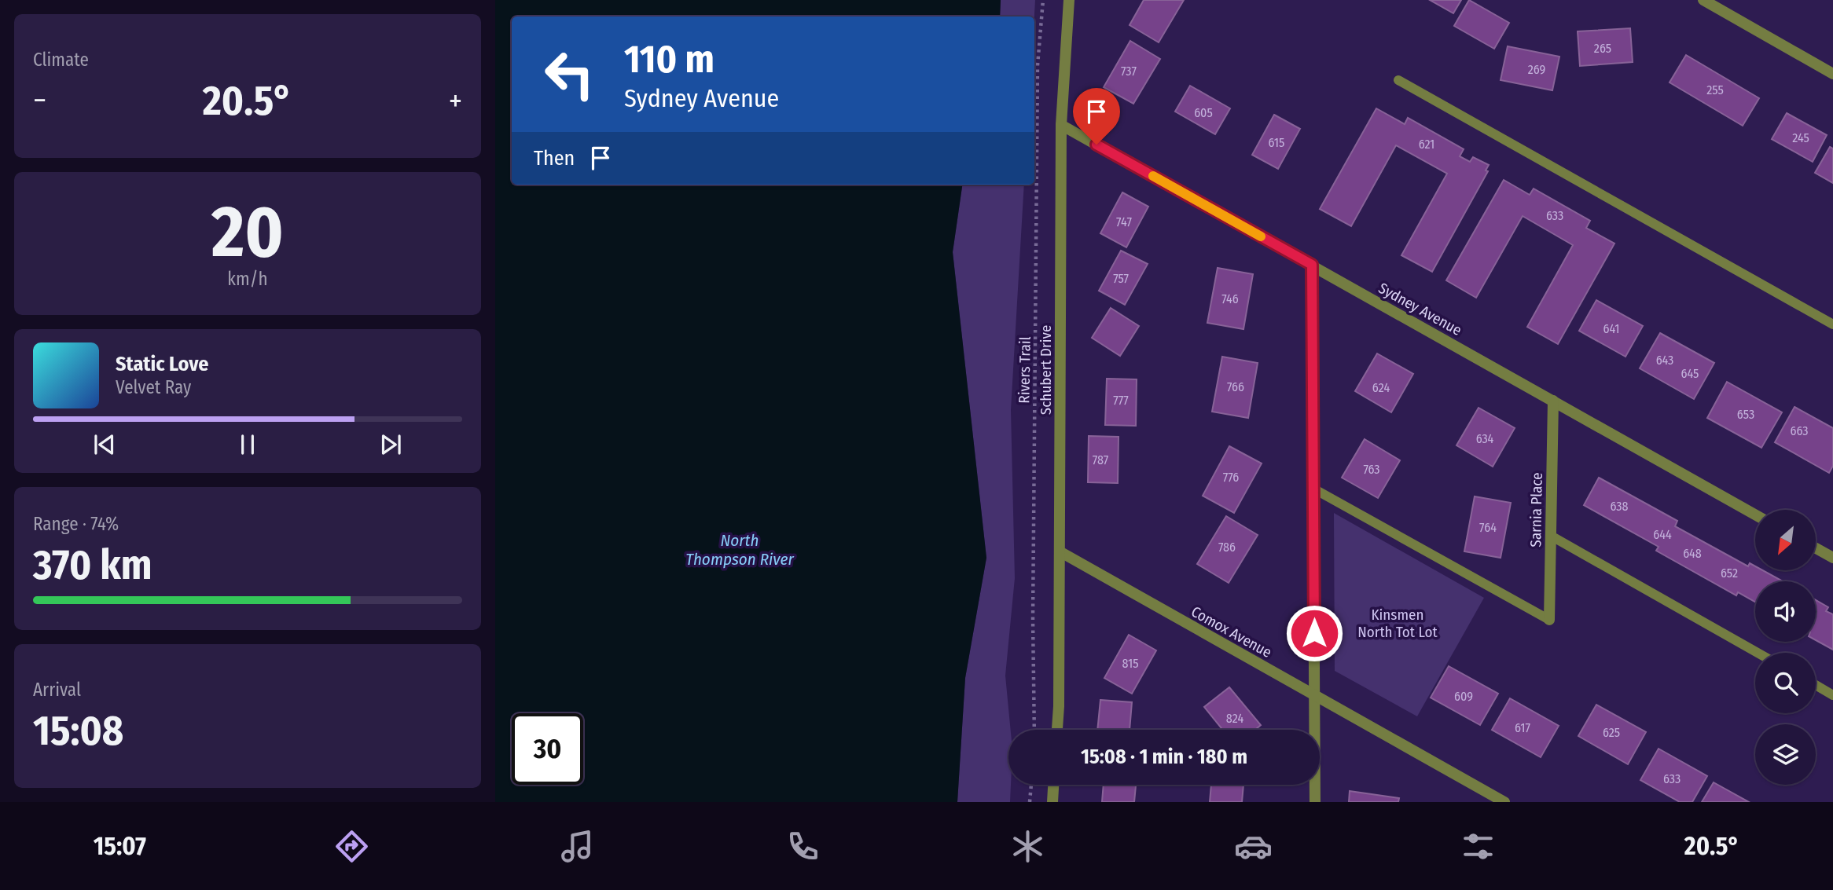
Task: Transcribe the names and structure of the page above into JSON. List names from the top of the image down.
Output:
{
  "streets": {
    "street": [
      "Sydney Avenue",
      "Schubert Drive",
      "Sarnia Place",
      "Comox Avenue"
    ],
    "path": ["Rivers Trail"]
  },
  "crossings": [
    ["Sydney Avenue", "Schubert Drive"],
    ["Sydney Avenue", "Sarnia Place"],
    ["Schubert Drive", "Comox Avenue"]
  ],
  "water": ["North Thompson River"],
  "parks": ["Kinsmen North Tot Lot"],
  "house_numbers": [
    "265",
    "269",
    "737",
    "255",
    "605",
    "245",
    "615",
    "621",
    "633",
    "747",
    "757",
    "746",
    "641",
    "643",
    "645",
    "766",
    "624",
    "777",
    "653",
    "663",
    "634",
    "787",
    "763",
    "776",
    "638",
    "764",
    "644",
    "786",
    "648",
    "652",
    "815",
    "609",
    "824",
    "617",
    "625",
    "633"
  ],
  "north": "bottom left",
  "page": {
    "tile": [
      "Climate",
      ["20", "km/h"],
      ["Range · 74%", "370 km"],
      ["Arrival", "15:08"]
    ],
    "turn": ["110 m", "Sydney Avenue"],
    "heat": ["−", "20.5°", "+"],
    "then": "Then",
    "song": ["Static Love", "Velvet Ray"],
    "limit": "30",
    "trip": "15:08 · 1 min · 180 m",
    "tabs": ["15:07", "20.5°"]
  }
}
